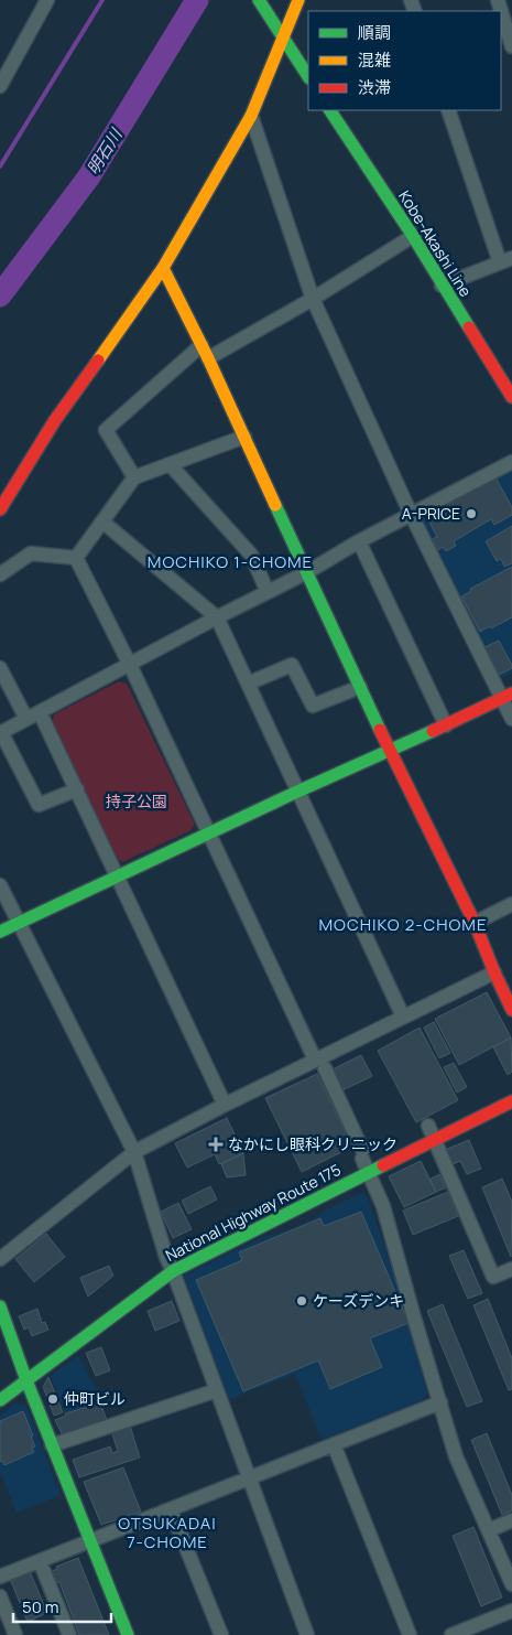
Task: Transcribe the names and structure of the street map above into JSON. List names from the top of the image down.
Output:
{
  "streets": {
    "main road": ["Kobe-Akashi Line", "National Highway Route 175"]
  },
  "districts": ["MOCHIKO 1-CHOME", "MOCHIKO 2-CHOME", "OTSUKADAI 7-CHOME"],
  "water": ["明石川"],
  "parks": ["持子公園"],
  "places": {
    "other": ["A-PRICE", "ケーズデンキ", "仲町ビル"],
    "health": ["なかにし眼科クリニック"]
  },
  "legend": ["順調", "混雑", "渋滞"],
  "scale_bar": "50 m"
}
